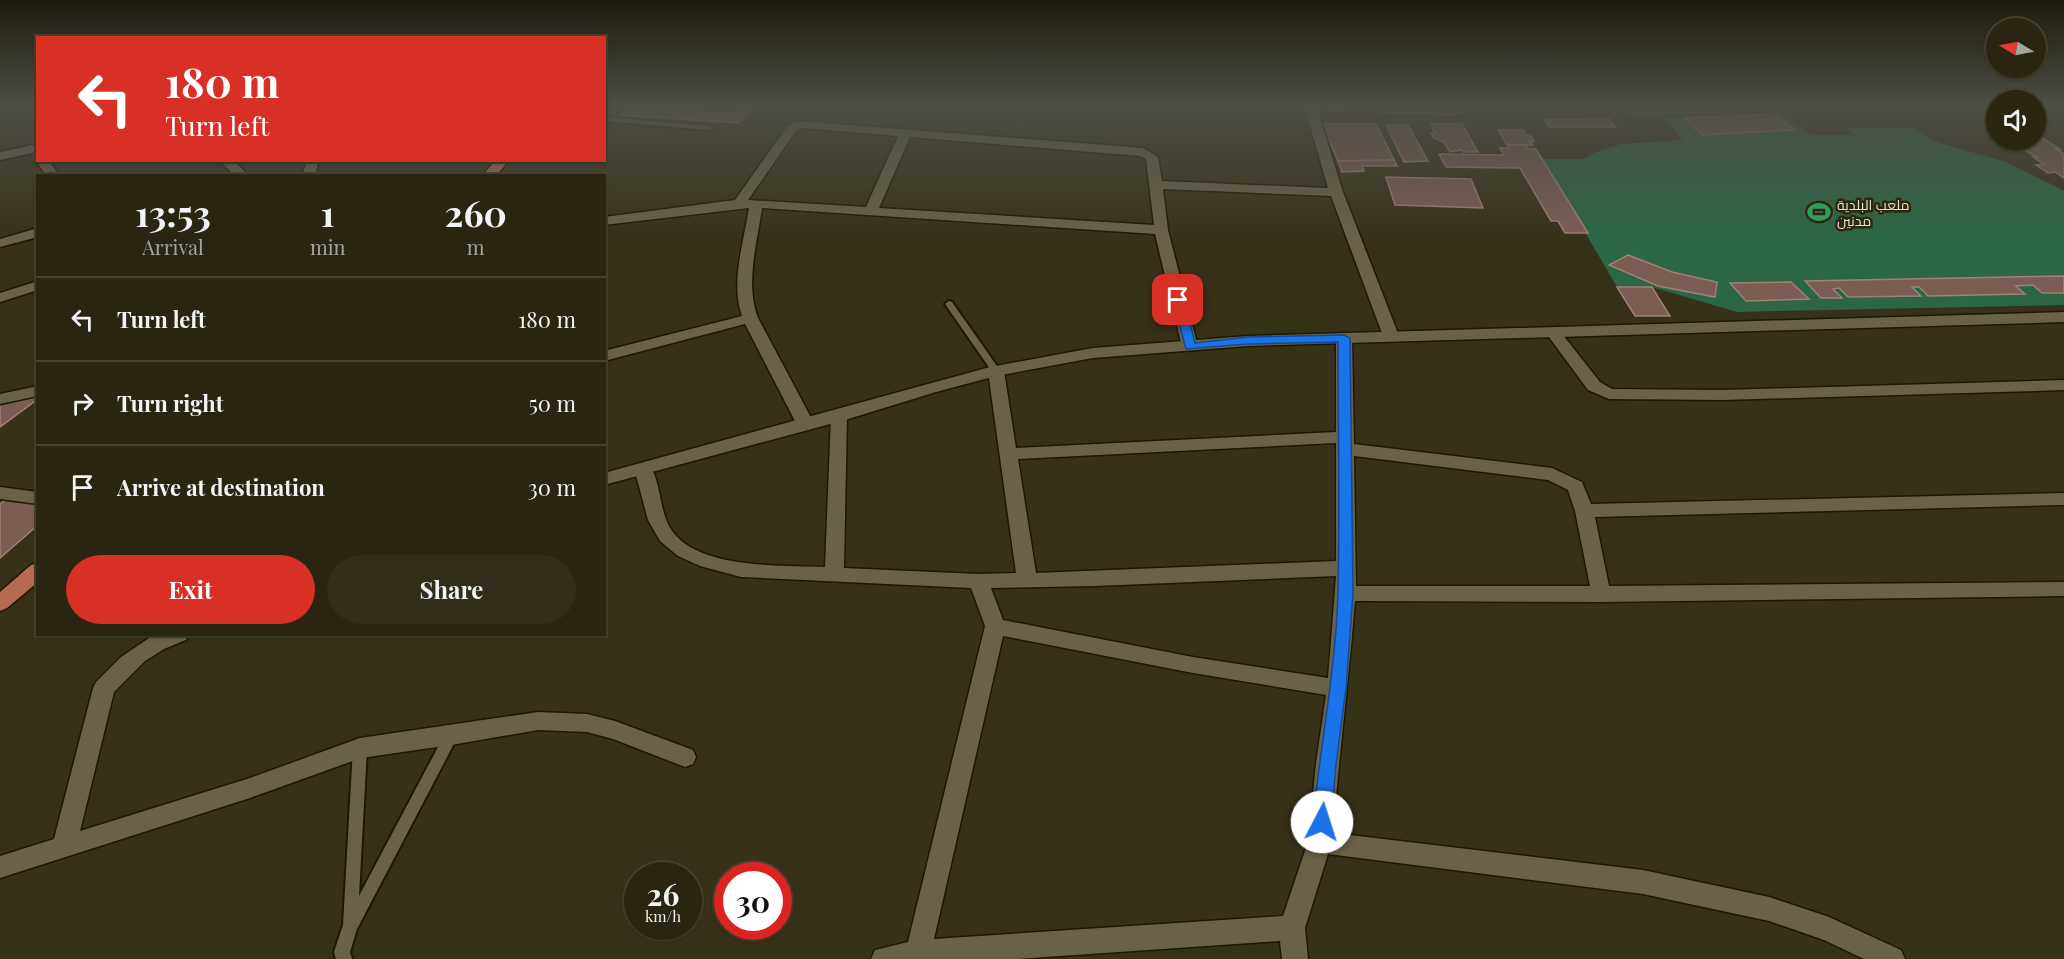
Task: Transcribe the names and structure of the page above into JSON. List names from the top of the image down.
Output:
{
  "places": {
    "sports": ["ملعب البلدية مدنين"]
  },
  "north": "left",
  "page": {
    "turn": ["180 m", "Turn left"],
    "eta": [
      "13:53",
      "Arrival",
      "1",
      "min",
      "260",
      "m"
    ],
    "list": [
      {
        "name": "Turn left",
        "value": "180 m"
      },
      {
        "name": "Turn right",
        "value": "50 m"
      },
      {
        "name": "Arrive at destination",
        "value": "30 m"
      }
    ],
    "buttons": ["Exit", "Share"],
    "speed": "26 km/h",
    "limit": "30"
  }
}
